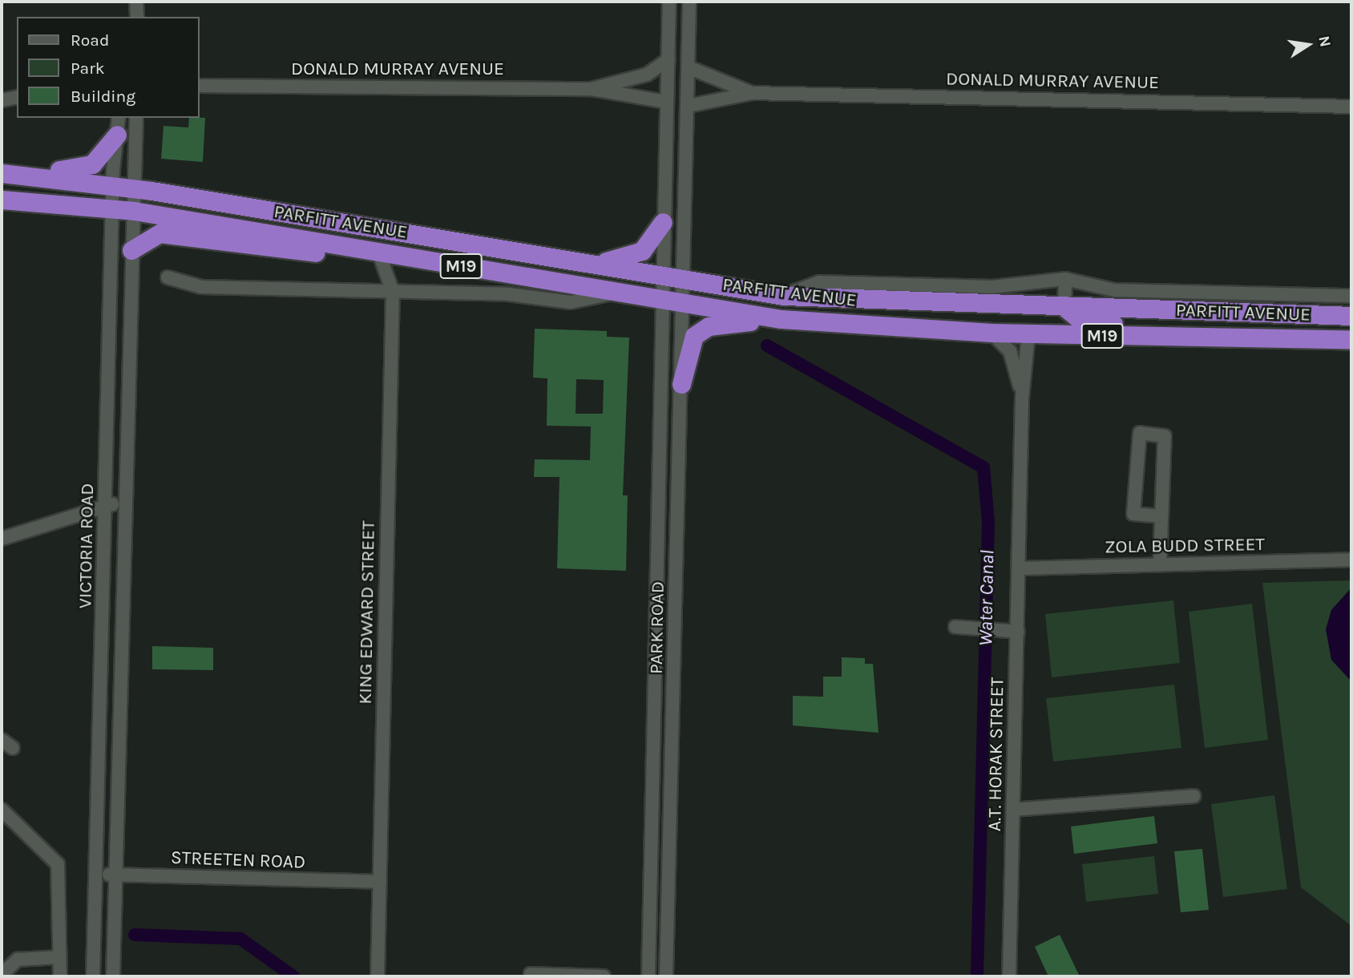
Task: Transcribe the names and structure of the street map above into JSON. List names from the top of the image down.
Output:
{
  "streets": {
    "highway": ["PARFITT AVENUE", "M19"],
    "street": [
      "DONALD MURRAY AVENUE",
      "VICTORIA ROAD",
      "ZOLA BUDD STREET",
      "KING EDWARD STREET",
      "PARK ROAD",
      "A.T. HORAK STREET",
      "STREETEN ROAD"
    ]
  },
  "crossings": [
    ["DONALD MURRAY AVENUE", "PARK ROAD"],
    ["PARFITT AVENUE", "M19"],
    ["PARFITT AVENUE", "VICTORIA ROAD"],
    ["PARFITT AVENUE", "KING EDWARD STREET"],
    ["PARFITT AVENUE", "PARK ROAD"],
    ["PARFITT AVENUE", "A.T. HORAK STREET"],
    ["M19", "VICTORIA ROAD"],
    ["VICTORIA ROAD", "STREETEN ROAD"],
    ["ZOLA BUDD STREET", "A.T. HORAK STREET"],
    ["KING EDWARD STREET", "STREETEN ROAD"]
  ],
  "water": ["Water Canal"],
  "legend": ["Road", "Park", "Building"],
  "north": "right"
}
